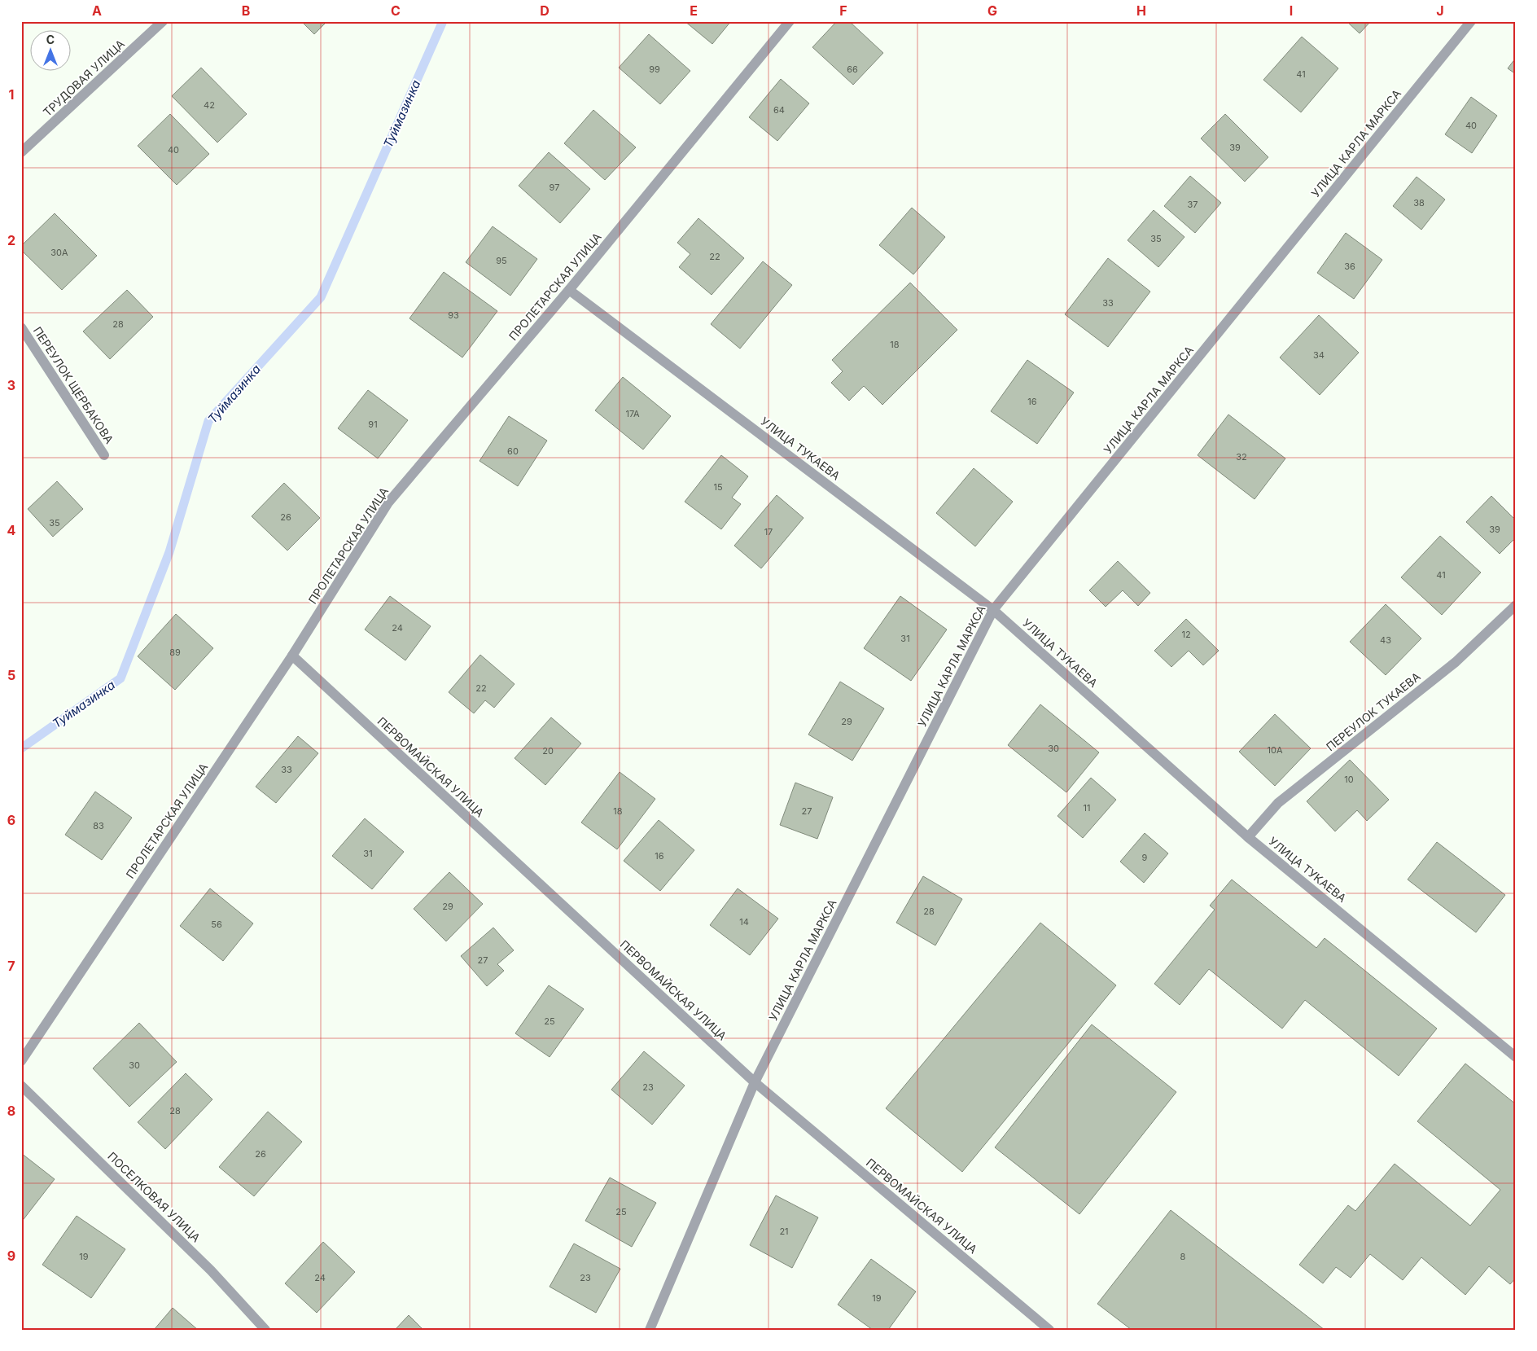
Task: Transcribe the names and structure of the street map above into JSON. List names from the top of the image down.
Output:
{
  "streets": {
    "street": [
      "ТРУДОВАЯ УЛИЦА",
      "УЛИЦА КАРЛА МАРКСА",
      "ПРОЛЕТАРСКАЯ УЛИЦА",
      "ПЕРЕУЛОК ЩЕРБАКОВА",
      "УЛИЦА ТУКАЕВА",
      "ПЕРЕУЛОК ТУКАЕВА",
      "ПЕРВОМАЙСКАЯ УЛИЦА",
      "ПОСЕЛКОВАЯ УЛИЦА"
    ]
  },
  "crossings": [
    ["УЛИЦА КАРЛА МАРКСА", "УЛИЦА ТУКАЕВА"],
    ["УЛИЦА КАРЛА МАРКСА", "ПЕРВОМАЙСКАЯ УЛИЦА"],
    ["ПРОЛЕТАРСКАЯ УЛИЦА", "УЛИЦА ТУКАЕВА"],
    ["ПРОЛЕТАРСКАЯ УЛИЦА", "ПЕРВОМАЙСКАЯ УЛИЦА"],
    ["УЛИЦА ТУКАЕВА", "ПЕРЕУЛОК ТУКАЕВА"]
  ],
  "water": ["Туймазинка"],
  "house_numbers": [
    "99",
    "66",
    "41",
    "42",
    "64",
    "40",
    "39",
    "40",
    "97",
    "38",
    "37",
    "35",
    "30А",
    "22",
    "95",
    "36",
    "33",
    "93",
    "28",
    "18",
    "34",
    "16",
    "17А",
    "91",
    "60",
    "32",
    "15",
    "26",
    "35",
    "39",
    "17",
    "41",
    "24",
    "12",
    "31",
    "43",
    "89",
    "22",
    "29",
    "30",
    "10А",
    "20",
    "33",
    "10",
    "11",
    "18",
    "27",
    "83",
    "31",
    "16",
    "9",
    "29",
    "28",
    "14",
    "56",
    "27",
    "25",
    "30",
    "23",
    "28",
    "26",
    "25",
    "21",
    "19",
    "8",
    "24",
    "23",
    "19"
  ],
  "north": "top",
  "grid": {
    "columns": [
      "A",
      "B",
      "C",
      "D",
      "E",
      "F",
      "G",
      "H",
      "I",
      "J"
    ],
    "rows": [
      "1",
      "2",
      "3",
      "4",
      "5",
      "6",
      "7",
      "8",
      "9"
    ]
  }
}
